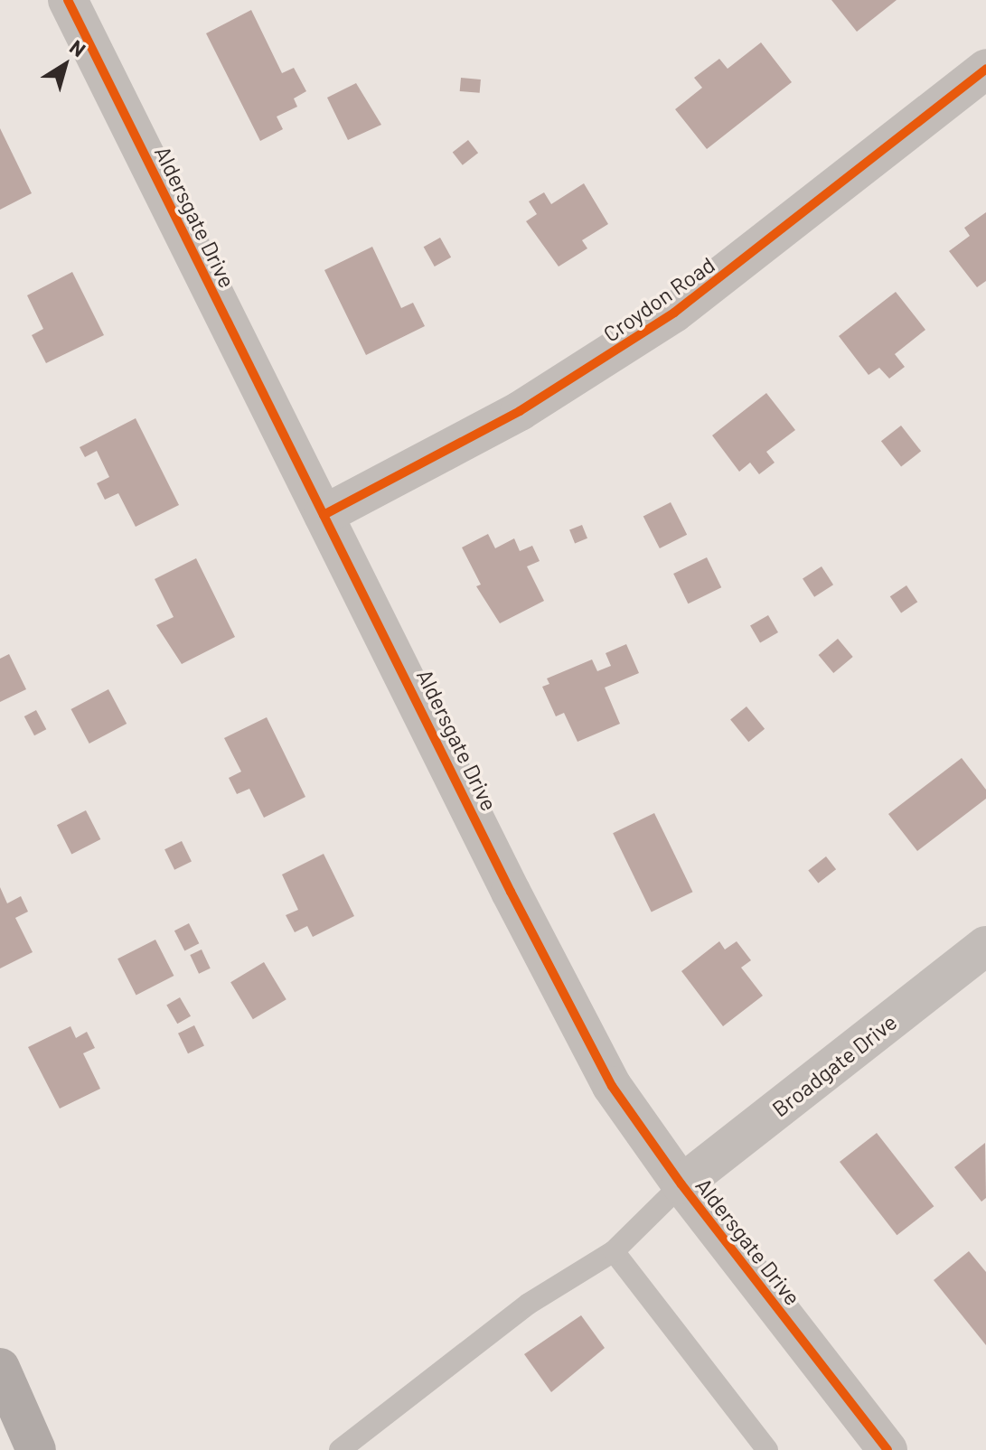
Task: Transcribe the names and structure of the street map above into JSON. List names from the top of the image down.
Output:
{
  "streets": {
    "street": ["Aldersgate Drive", "Croydon Road", "Broadgate Drive"]
  },
  "crossings": [
    ["Aldersgate Drive", "Croydon Road"],
    ["Aldersgate Drive", "Broadgate Drive"]
  ],
  "north": "top right"
}
